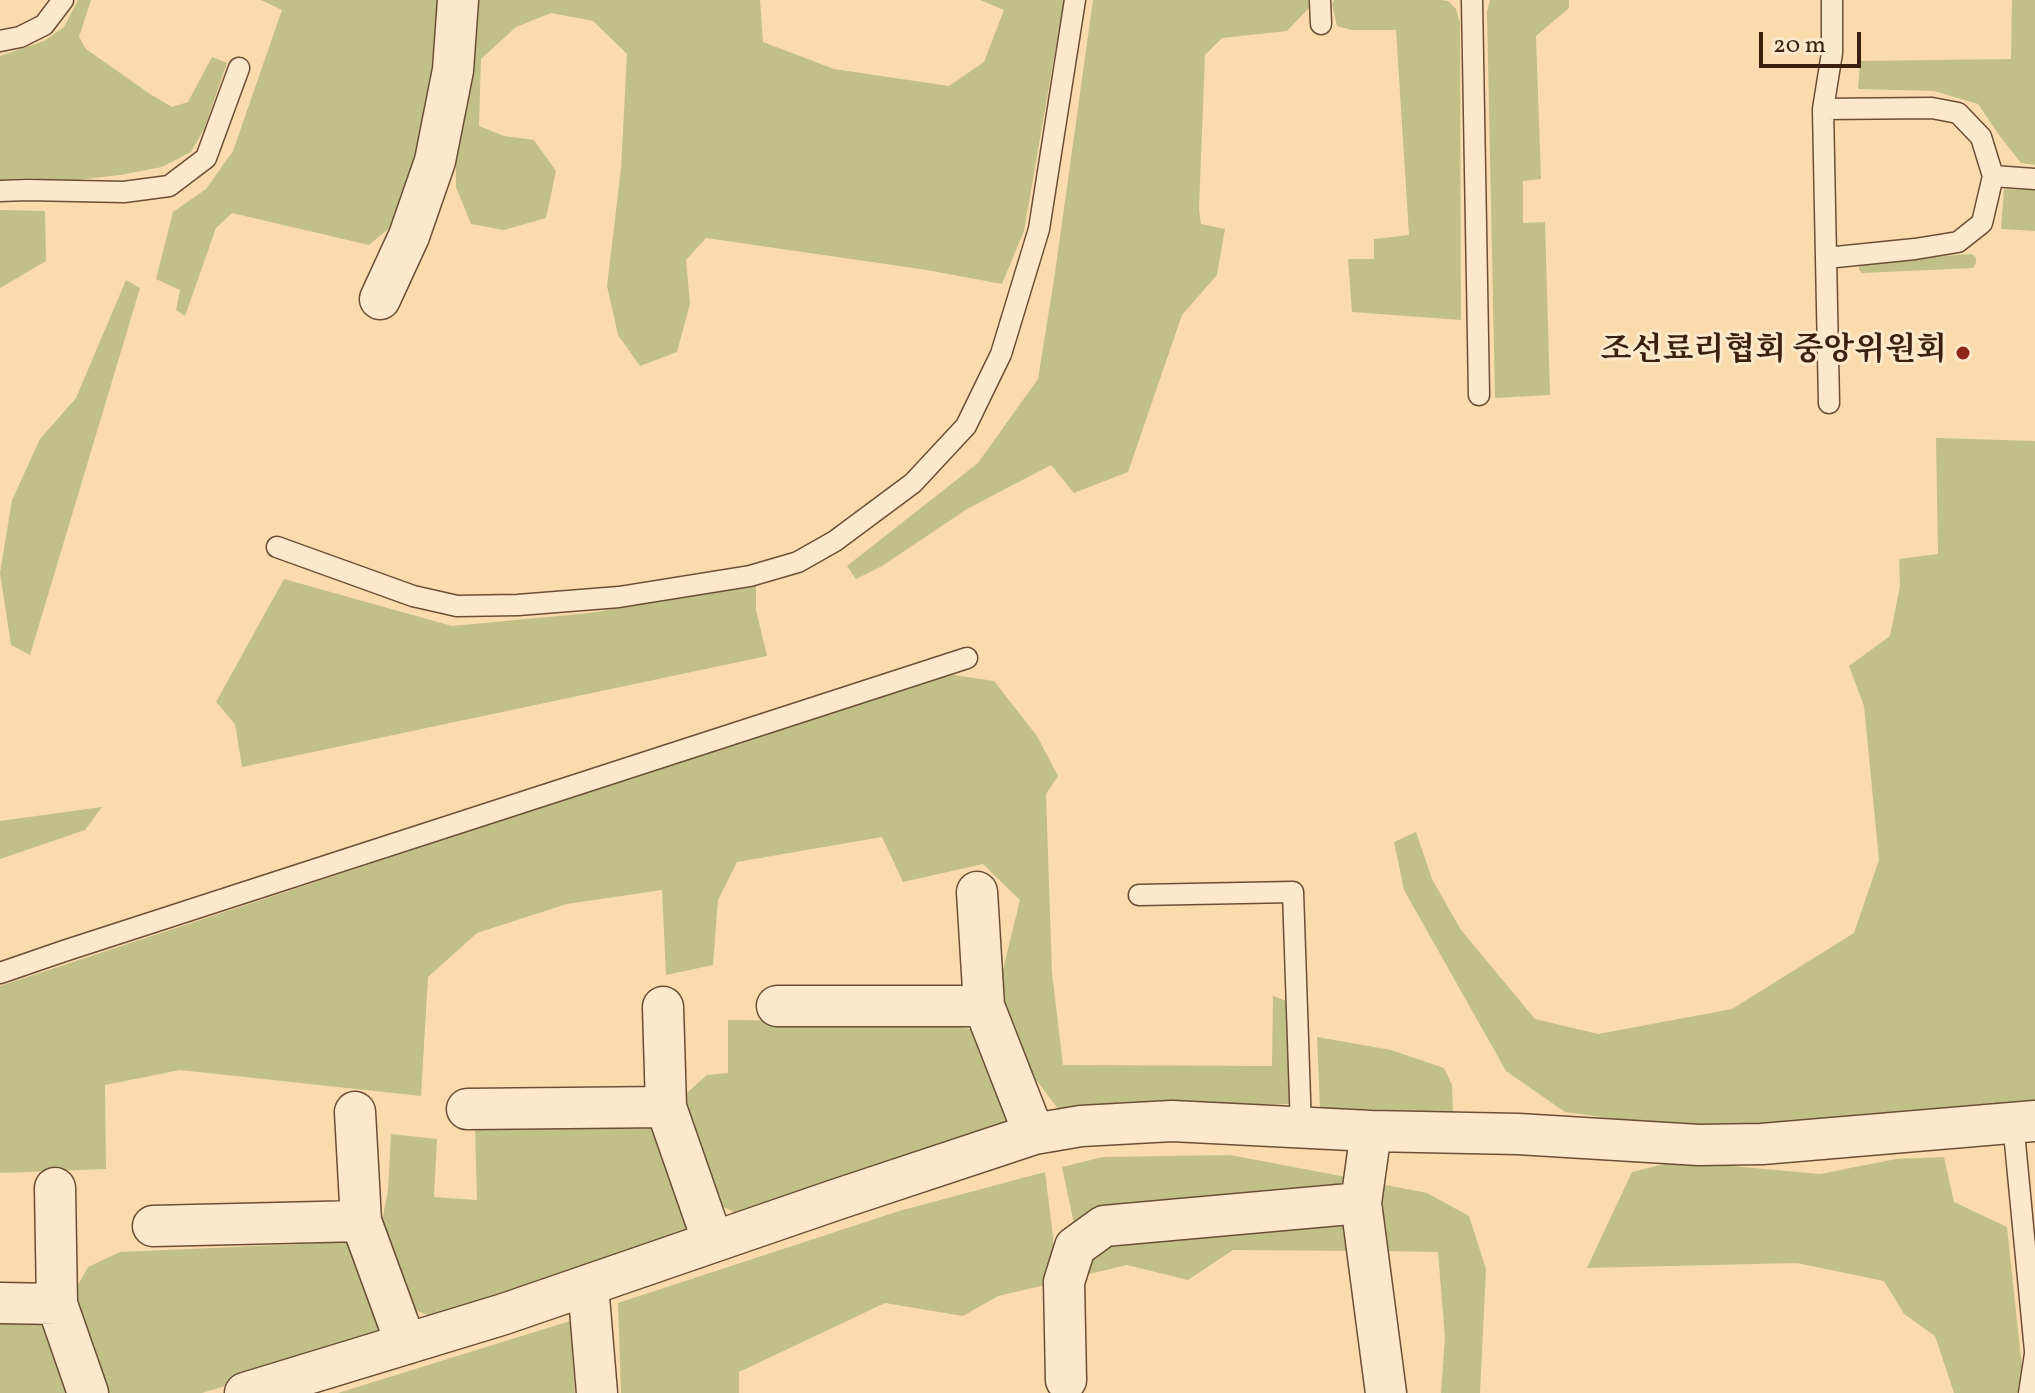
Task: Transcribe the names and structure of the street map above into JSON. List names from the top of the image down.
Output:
{
  "places": ["조선료리협회 중앙위원회"],
  "scale_bar": "20 m"
}
